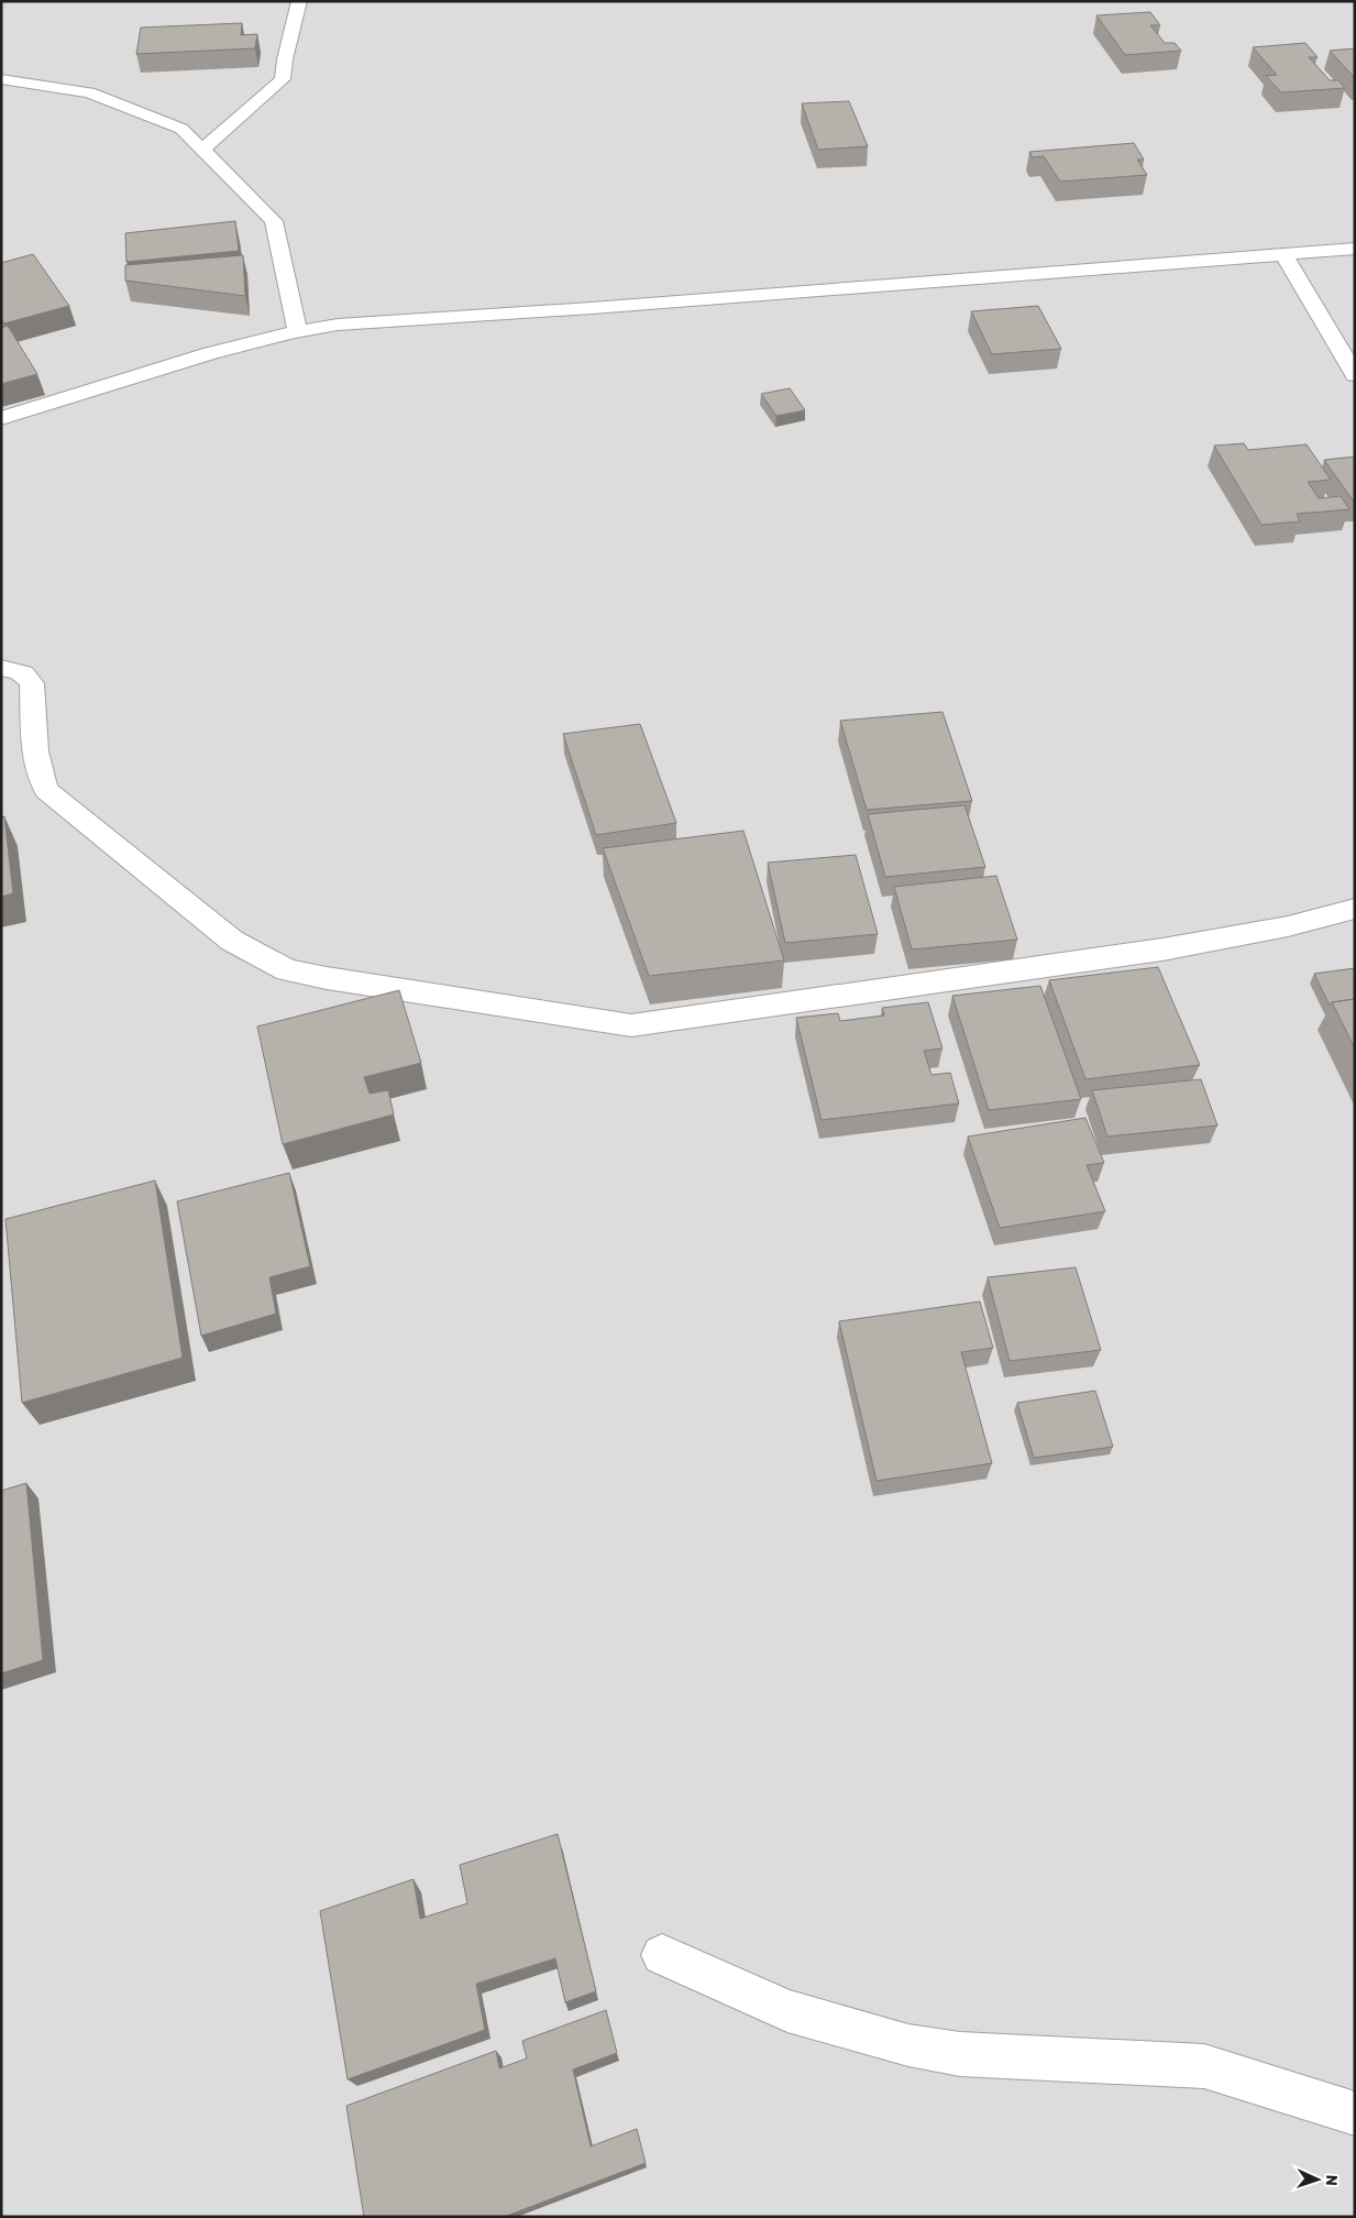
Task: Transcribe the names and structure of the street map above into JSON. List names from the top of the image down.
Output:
{
  "north": "right"
}
